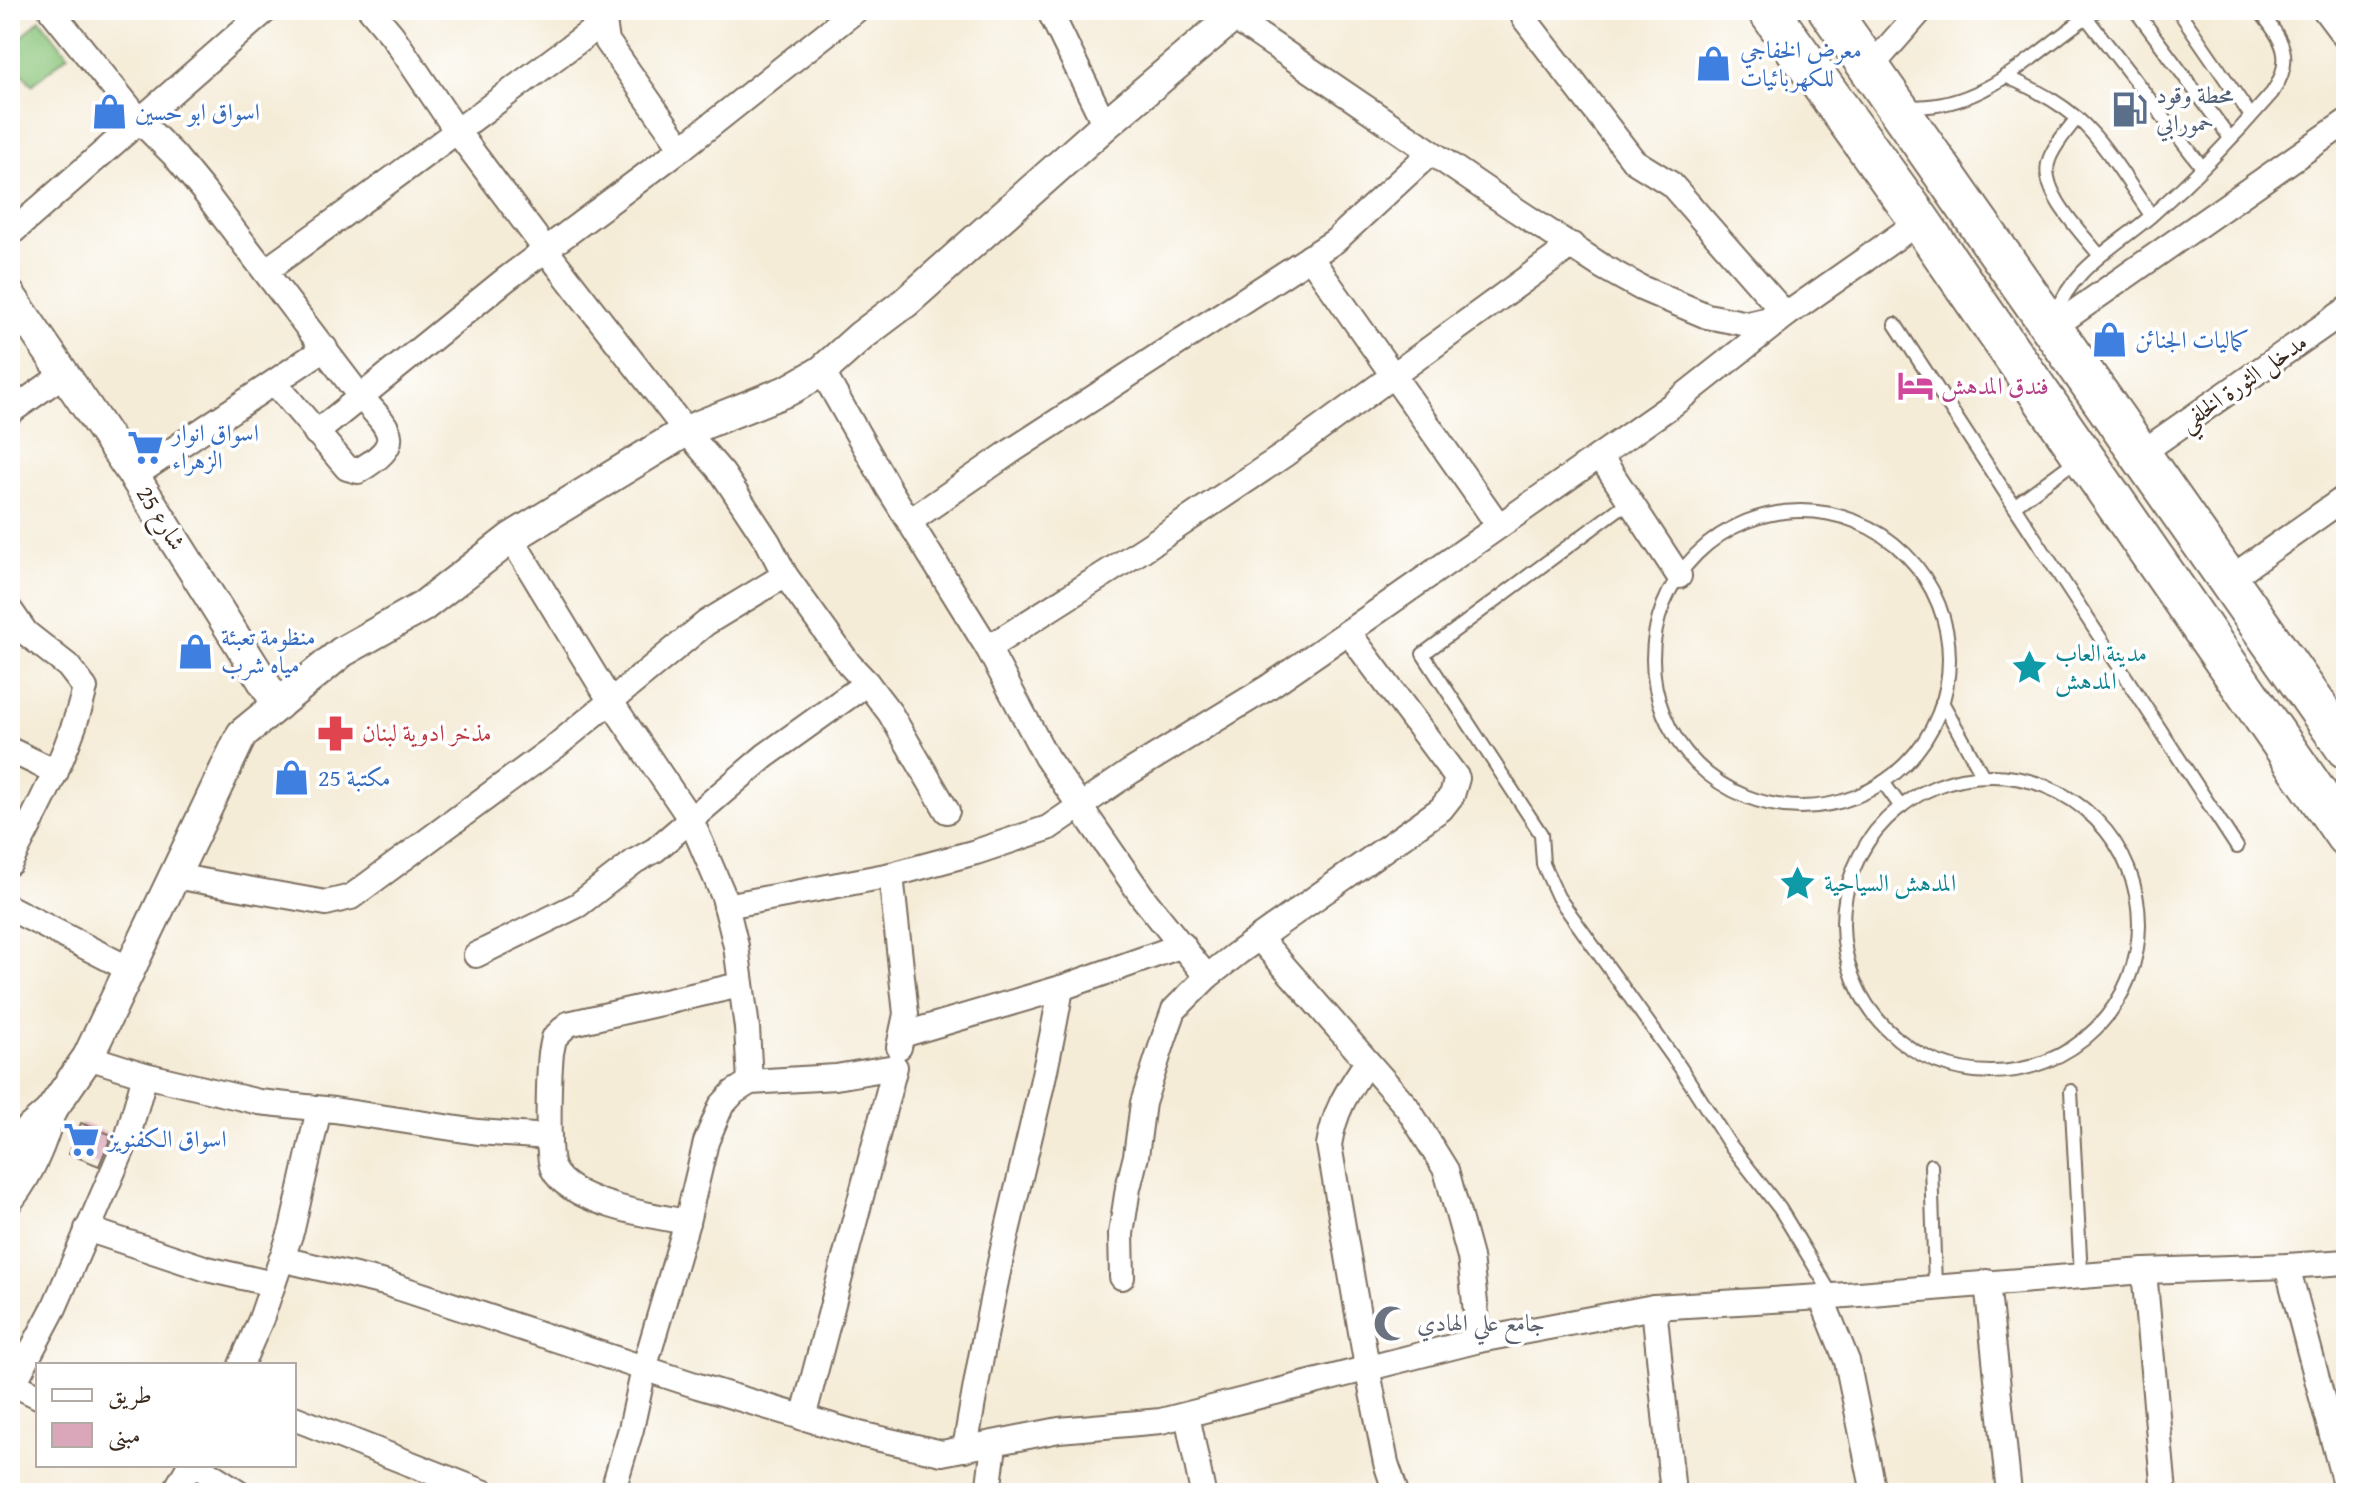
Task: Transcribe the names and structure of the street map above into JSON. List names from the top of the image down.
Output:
{
  "streets": {
    "street": ["مدخل الثورة الخلفي", "شارع 25"]
  },
  "places": {
    "shop": [
      "معرض الخفاجي للكهربائيات",
      "اسواق ابو حسين",
      "كماليات الجنائن",
      "منظومة تعبئة مياه شرب",
      "مكتبة 25"
    ],
    "fuel station": ["محطة وقود حمورابي"],
    "hotel": ["فندق المدهش"],
    "supermarket": ["اسواق انوار الزهراء", "اسواق الكفنويز"],
    "place": ["مدينة العاب المدهش", "المدهش السياحية"],
    "pharmacy": ["مذخر ادوية لبنان"],
    "mosque": ["جامع علي الهادي"]
  },
  "legend": ["طريق", "مبنى"]
}
